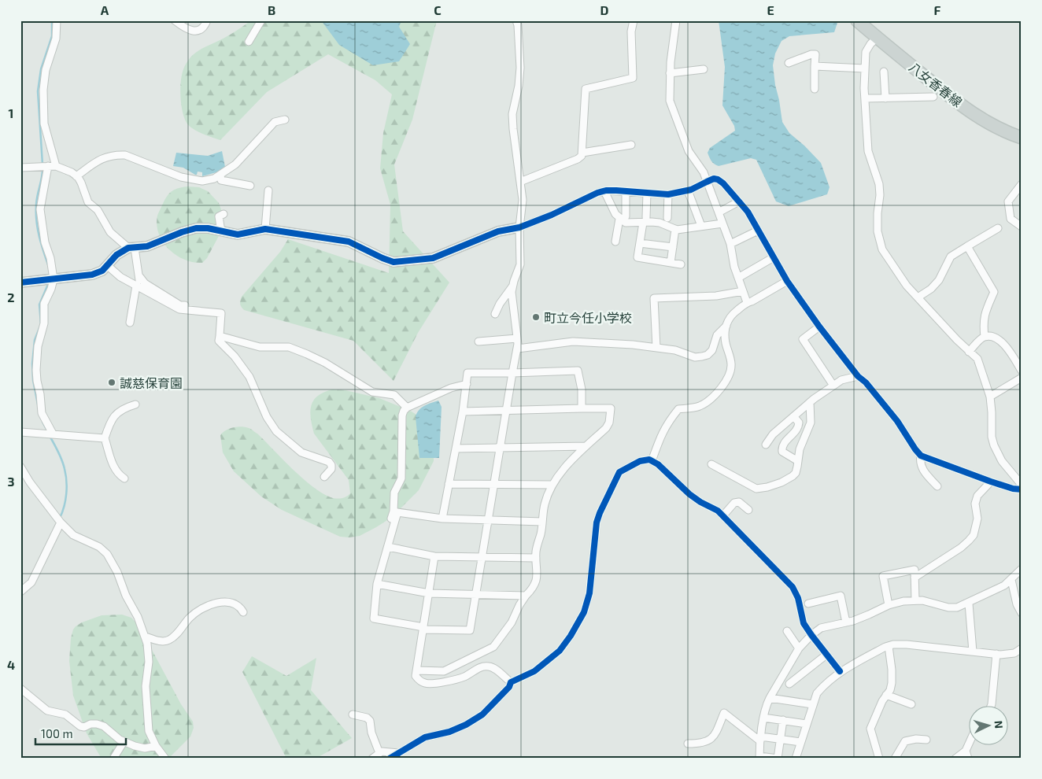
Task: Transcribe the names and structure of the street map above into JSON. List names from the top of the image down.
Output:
{
  "streets": {
    "main road": ["八女香春線"]
  },
  "places": ["町立今任小学校", "誠慈保育園"],
  "scale_bar": "100 m",
  "north": "right",
  "grid": {
    "columns": [
      "A",
      "B",
      "C",
      "D",
      "E",
      "F"
    ],
    "rows": [
      "1",
      "2",
      "3",
      "4"
    ]
  }
}
